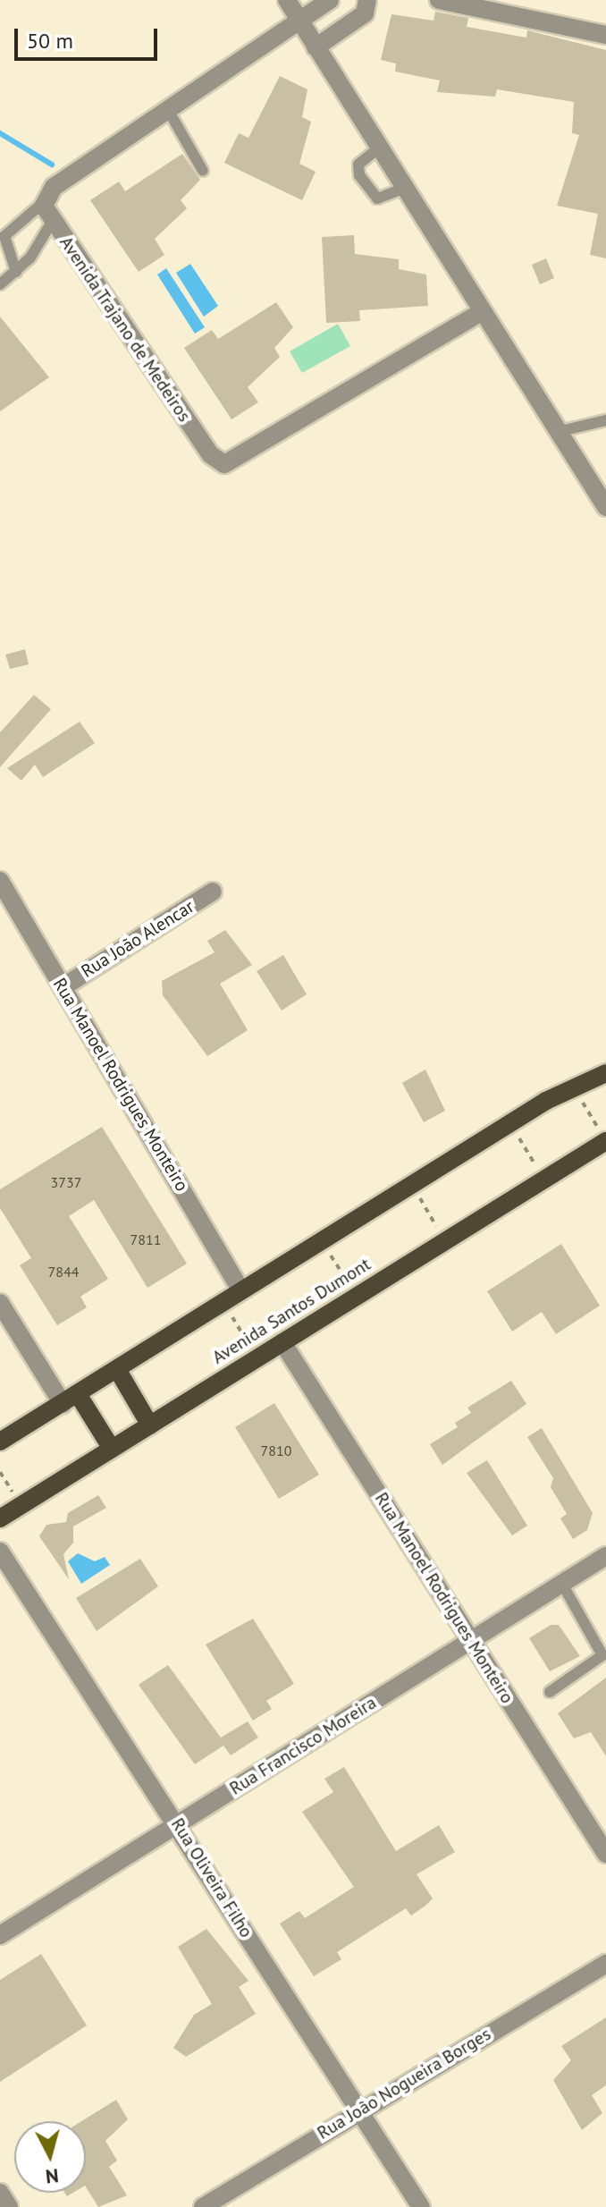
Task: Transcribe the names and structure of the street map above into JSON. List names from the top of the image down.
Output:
{
  "streets": {
    "main road": ["Avenida Santos Dumont"],
    "street": [
      "Avenida Trajano de Medeiros",
      "Rua João Alencar",
      "Rua Manoel Rodrigues Monteiro",
      "Rua Francisco Moreira",
      "Rua Oliveira Filho",
      "Rua João Nogueira Borges"
    ]
  },
  "crossings": [
    ["Rua João Alencar", "Rua Manoel Rodrigues Monteiro"],
    ["Rua Manoel Rodrigues Monteiro", "Avenida Santos Dumont"],
    ["Rua Manoel Rodrigues Monteiro", "Rua Francisco Moreira"],
    ["Rua Francisco Moreira", "Rua Oliveira Filho"],
    ["Rua Oliveira Filho", "Rua João Nogueira Borges"]
  ],
  "house_numbers": [
    "3737",
    "7811",
    "7844",
    "7810"
  ],
  "scale_bar": "50 m",
  "north": "bottom"
}
